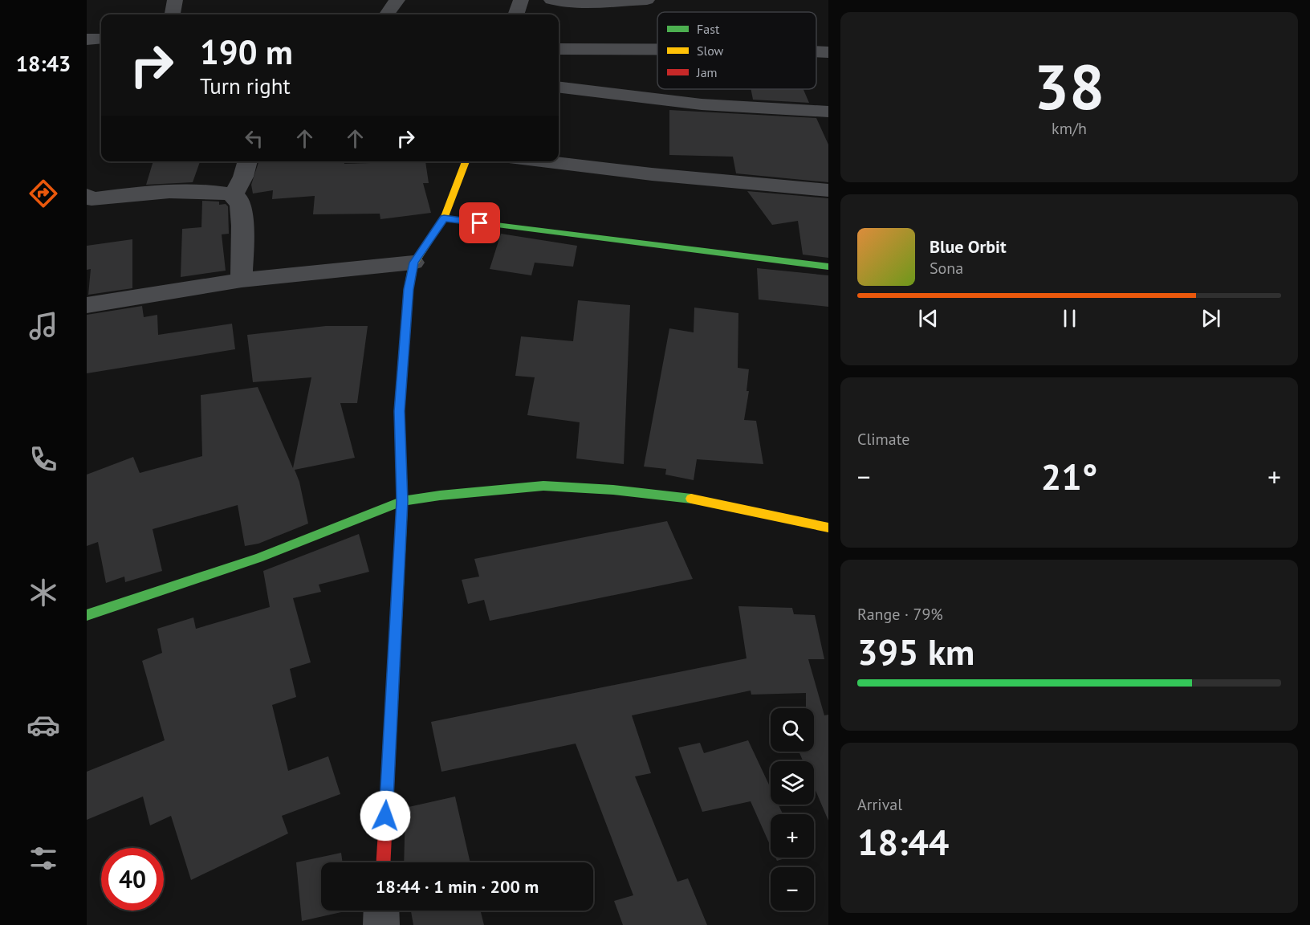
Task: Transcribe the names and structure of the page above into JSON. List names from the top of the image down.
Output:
{
  "legend": ["Fast", "Slow", "Jam"],
  "page": {
    "tabs": "18:43",
    "tile": [
      ["38", "km/h"],
      "Climate",
      ["Range · 79%", "395 km"],
      ["Arrival", "18:44"]
    ],
    "turn": ["190 m", "Turn right"],
    "song": ["Blue Orbit", "Sona"],
    "heat": ["−", "21°", "+"],
    "map_buttons": ["+", "−"],
    "limit": "40",
    "trip": "18:44 · 1 min · 200 m"
  }
}
